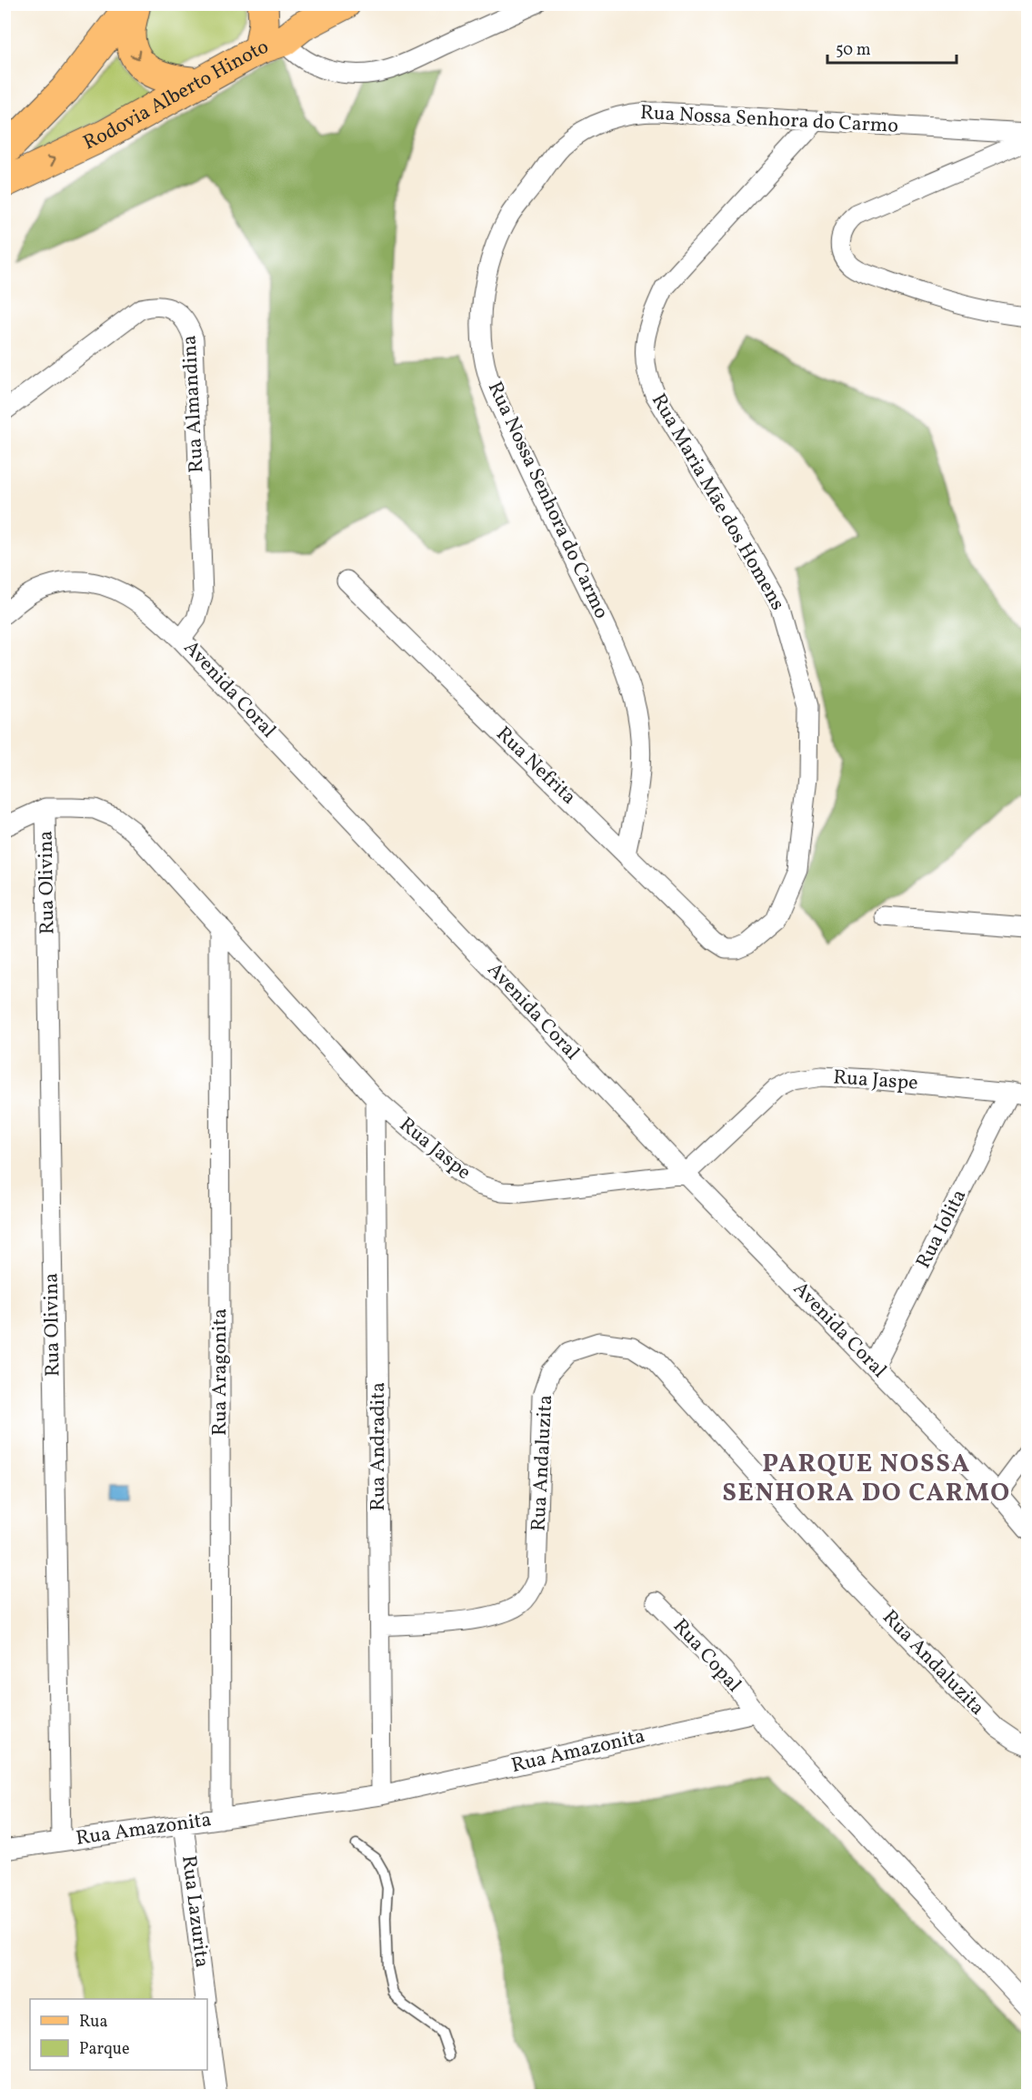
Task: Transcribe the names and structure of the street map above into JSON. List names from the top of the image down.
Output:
{
  "streets": {
    "main road": ["Rodovia Alberto Hinoto"],
    "street": [
      "Rua Nossa Senhora do Carmo",
      "Rua Almandina",
      "Rua Maria Mãe dos Homens",
      "Avenida Coral",
      "Rua Nefrita",
      "Rua Olivina",
      "Rua Jaspe",
      "Rua Iolita",
      "Rua Aragonita",
      "Rua Andradita",
      "Rua Andaluzita",
      "Rua Copal",
      "Rua Amazonita",
      "Rua Lazurita"
    ]
  },
  "crossings": [
    ["Rua Nossa Senhora do Carmo", "Rua Maria Mãe dos Homens"],
    ["Rua Nossa Senhora do Carmo", "Rua Nefrita"],
    ["Rua Almandina", "Avenida Coral"],
    ["Rua Maria Mãe dos Homens", "Rua Nefrita"],
    ["Avenida Coral", "Rua Jaspe"],
    ["Avenida Coral", "Rua Iolita"],
    ["Rua Olivina", "Rua Jaspe"],
    ["Rua Olivina", "Rua Amazonita"],
    ["Rua Jaspe", "Rua Iolita"],
    ["Rua Jaspe", "Rua Aragonita"],
    ["Rua Jaspe", "Rua Andradita"],
    ["Rua Aragonita", "Rua Amazonita"],
    ["Rua Andradita", "Rua Andaluzita"],
    ["Rua Andradita", "Rua Amazonita"],
    ["Rua Copal", "Rua Amazonita"],
    ["Rua Amazonita", "Rua Lazurita"]
  ],
  "districts": ["PARQUE NOSSA SENHORA DO CARMO"],
  "legend": ["Rua", "Parque"],
  "scale_bar": "50 m"
}
